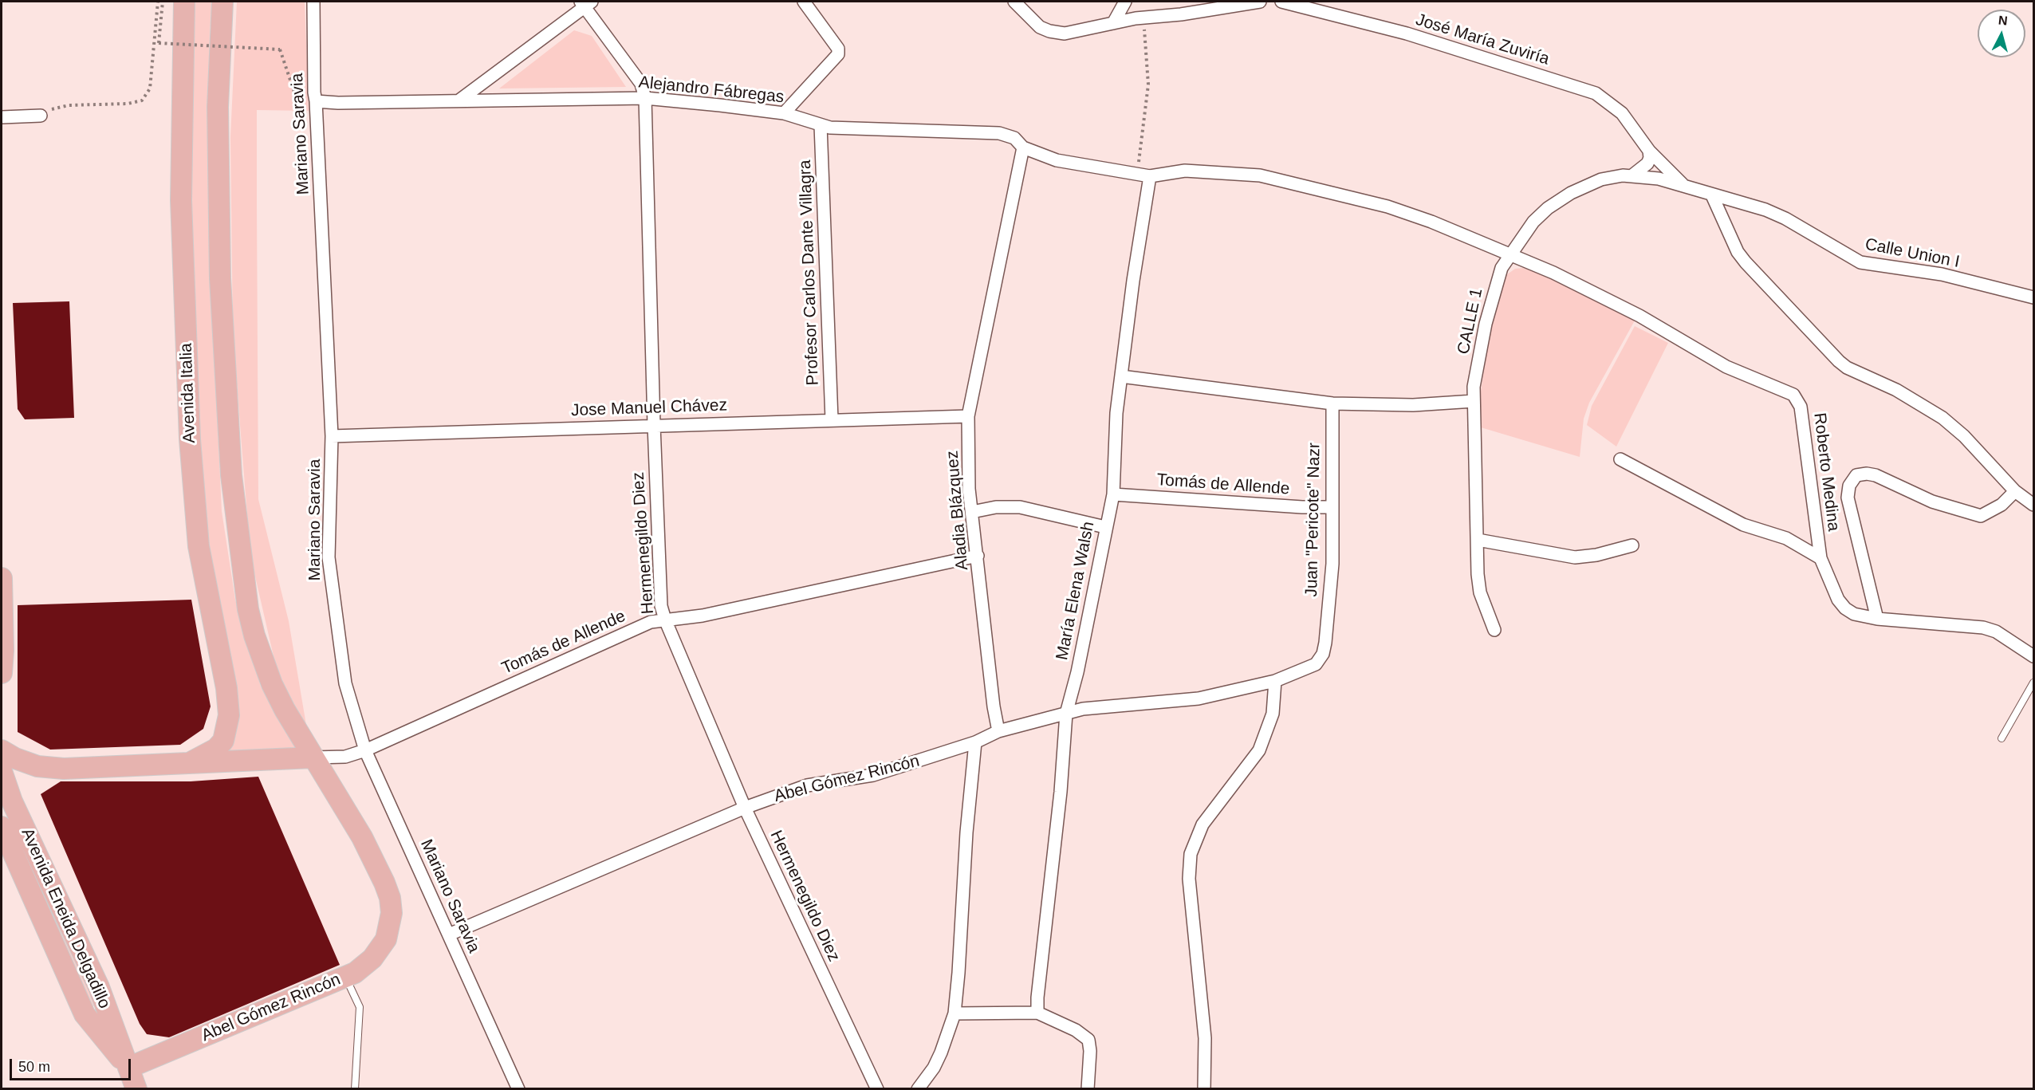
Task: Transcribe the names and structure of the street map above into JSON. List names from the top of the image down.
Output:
{
  "streets": {
    "main road": ["Avenida Italia", "Abel Gómez Rincón", "Avenida Eneida Delgadillo"],
    "street": [
      "José María Zuviría",
      "Alejandro Fábregas",
      "Mariano Saravia",
      "Calle Union I",
      "Profesor Carlos Dante Villagra",
      "CALLE 1",
      "Jose Manuel Chávez",
      "Roberto Medina",
      "Tomás de Allende",
      "Aladia Blázquez",
      "Juan \"Pericote\" Nazr",
      "Hermenegildo Diez",
      "María Elena Walsh"
    ]
  },
  "crossings": [
    ["José María Zuviría", "CALLE 1"],
    ["Alejandro Fábregas", "Mariano Saravia"],
    ["Alejandro Fábregas", "Profesor Carlos Dante Villagra"],
    ["Alejandro Fábregas", "Roberto Medina"],
    ["Alejandro Fábregas", "Aladia Blázquez"],
    ["Alejandro Fábregas", "Hermenegildo Diez"],
    ["Alejandro Fábregas", "María Elena Walsh"],
    ["Mariano Saravia", "Jose Manuel Chávez"],
    ["Mariano Saravia", "Tomás de Allende"],
    ["Mariano Saravia", "Abel Gómez Rincón"],
    ["Calle Union I", "CALLE 1"],
    ["Profesor Carlos Dante Villagra", "Jose Manuel Chávez"],
    ["CALLE 1", "Roberto Medina"],
    ["Jose Manuel Chávez", "Aladia Blázquez"],
    ["Jose Manuel Chávez", "Hermenegildo Diez"],
    ["Roberto Medina", "María Elena Walsh"],
    ["Tomás de Allende", "Aladia Blázquez"],
    ["Tomás de Allende", "Juan \"Pericote\" Nazr"],
    ["Tomás de Allende", "Hermenegildo Diez"],
    ["Tomás de Allende", "María Elena Walsh"],
    ["Tomás de Allende", "Abel Gómez Rincón"],
    ["Aladia Blázquez", "Abel Gómez Rincón"],
    ["Juan \"Pericote\" Nazr", "Abel Gómez Rincón"],
    ["Hermenegildo Diez", "Abel Gómez Rincón"],
    ["María Elena Walsh", "Abel Gómez Rincón"],
    ["Abel Gómez Rincón", "Avenida Eneida Delgadillo"]
  ],
  "scale_bar": "50 m",
  "north": "top"
}
